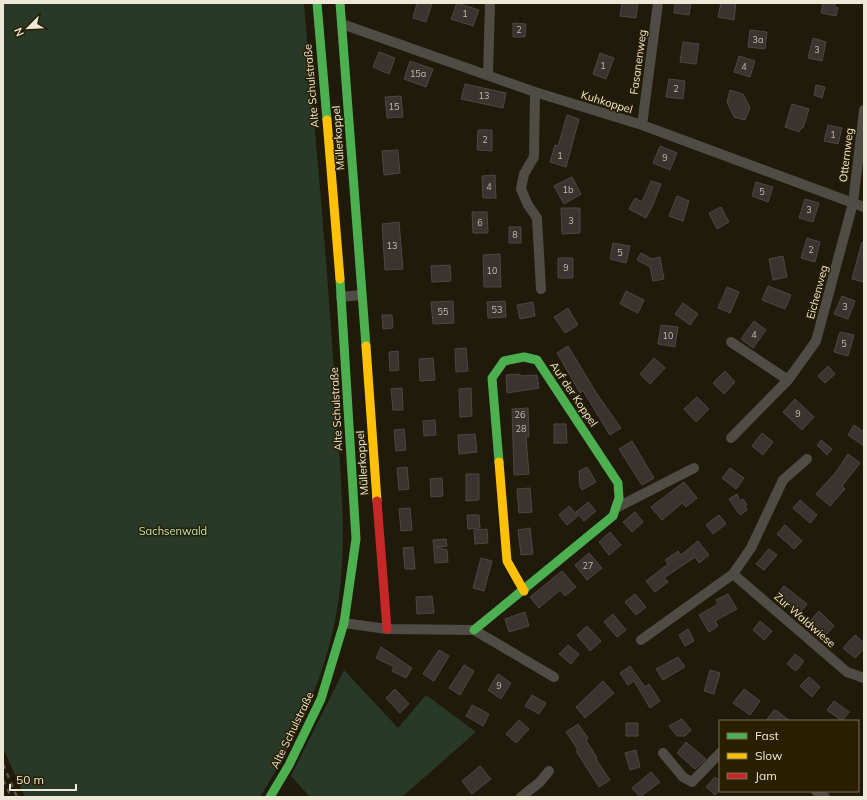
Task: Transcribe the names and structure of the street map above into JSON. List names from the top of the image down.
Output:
{
  "streets": {
    "street": [
      "Fasanenweg",
      "Alte Schulstraße",
      "Kuhkoppel",
      "Müllerkoppel",
      "Otternweg",
      "Eichenweg",
      "Auf der Koppel",
      "Zur Waldwiese"
    ]
  },
  "crossings": [
    ["Fasanenweg", "Kuhkoppel"],
    ["Kuhkoppel", "Müllerkoppel"],
    ["Kuhkoppel", "Otternweg"],
    ["Kuhkoppel", "Eichenweg"],
    ["Otternweg", "Eichenweg"]
  ],
  "parks": ["Sachsenwald"],
  "house_numbers": [
    "1",
    "2",
    "3a",
    "3",
    "1",
    "4",
    "15a",
    "2",
    "13",
    "15",
    "1",
    "2",
    "1",
    "9",
    "4",
    "1b",
    "5",
    "3",
    "3",
    "6",
    "8",
    "13",
    "2",
    "5",
    "9",
    "10",
    "3",
    "53",
    "55",
    "4",
    "10",
    "5",
    "9",
    "26",
    "28",
    "27",
    "9"
  ],
  "legend": ["Fast", "Slow", "Jam"],
  "scale_bar": "50 m",
  "north": "bottom left"
}
